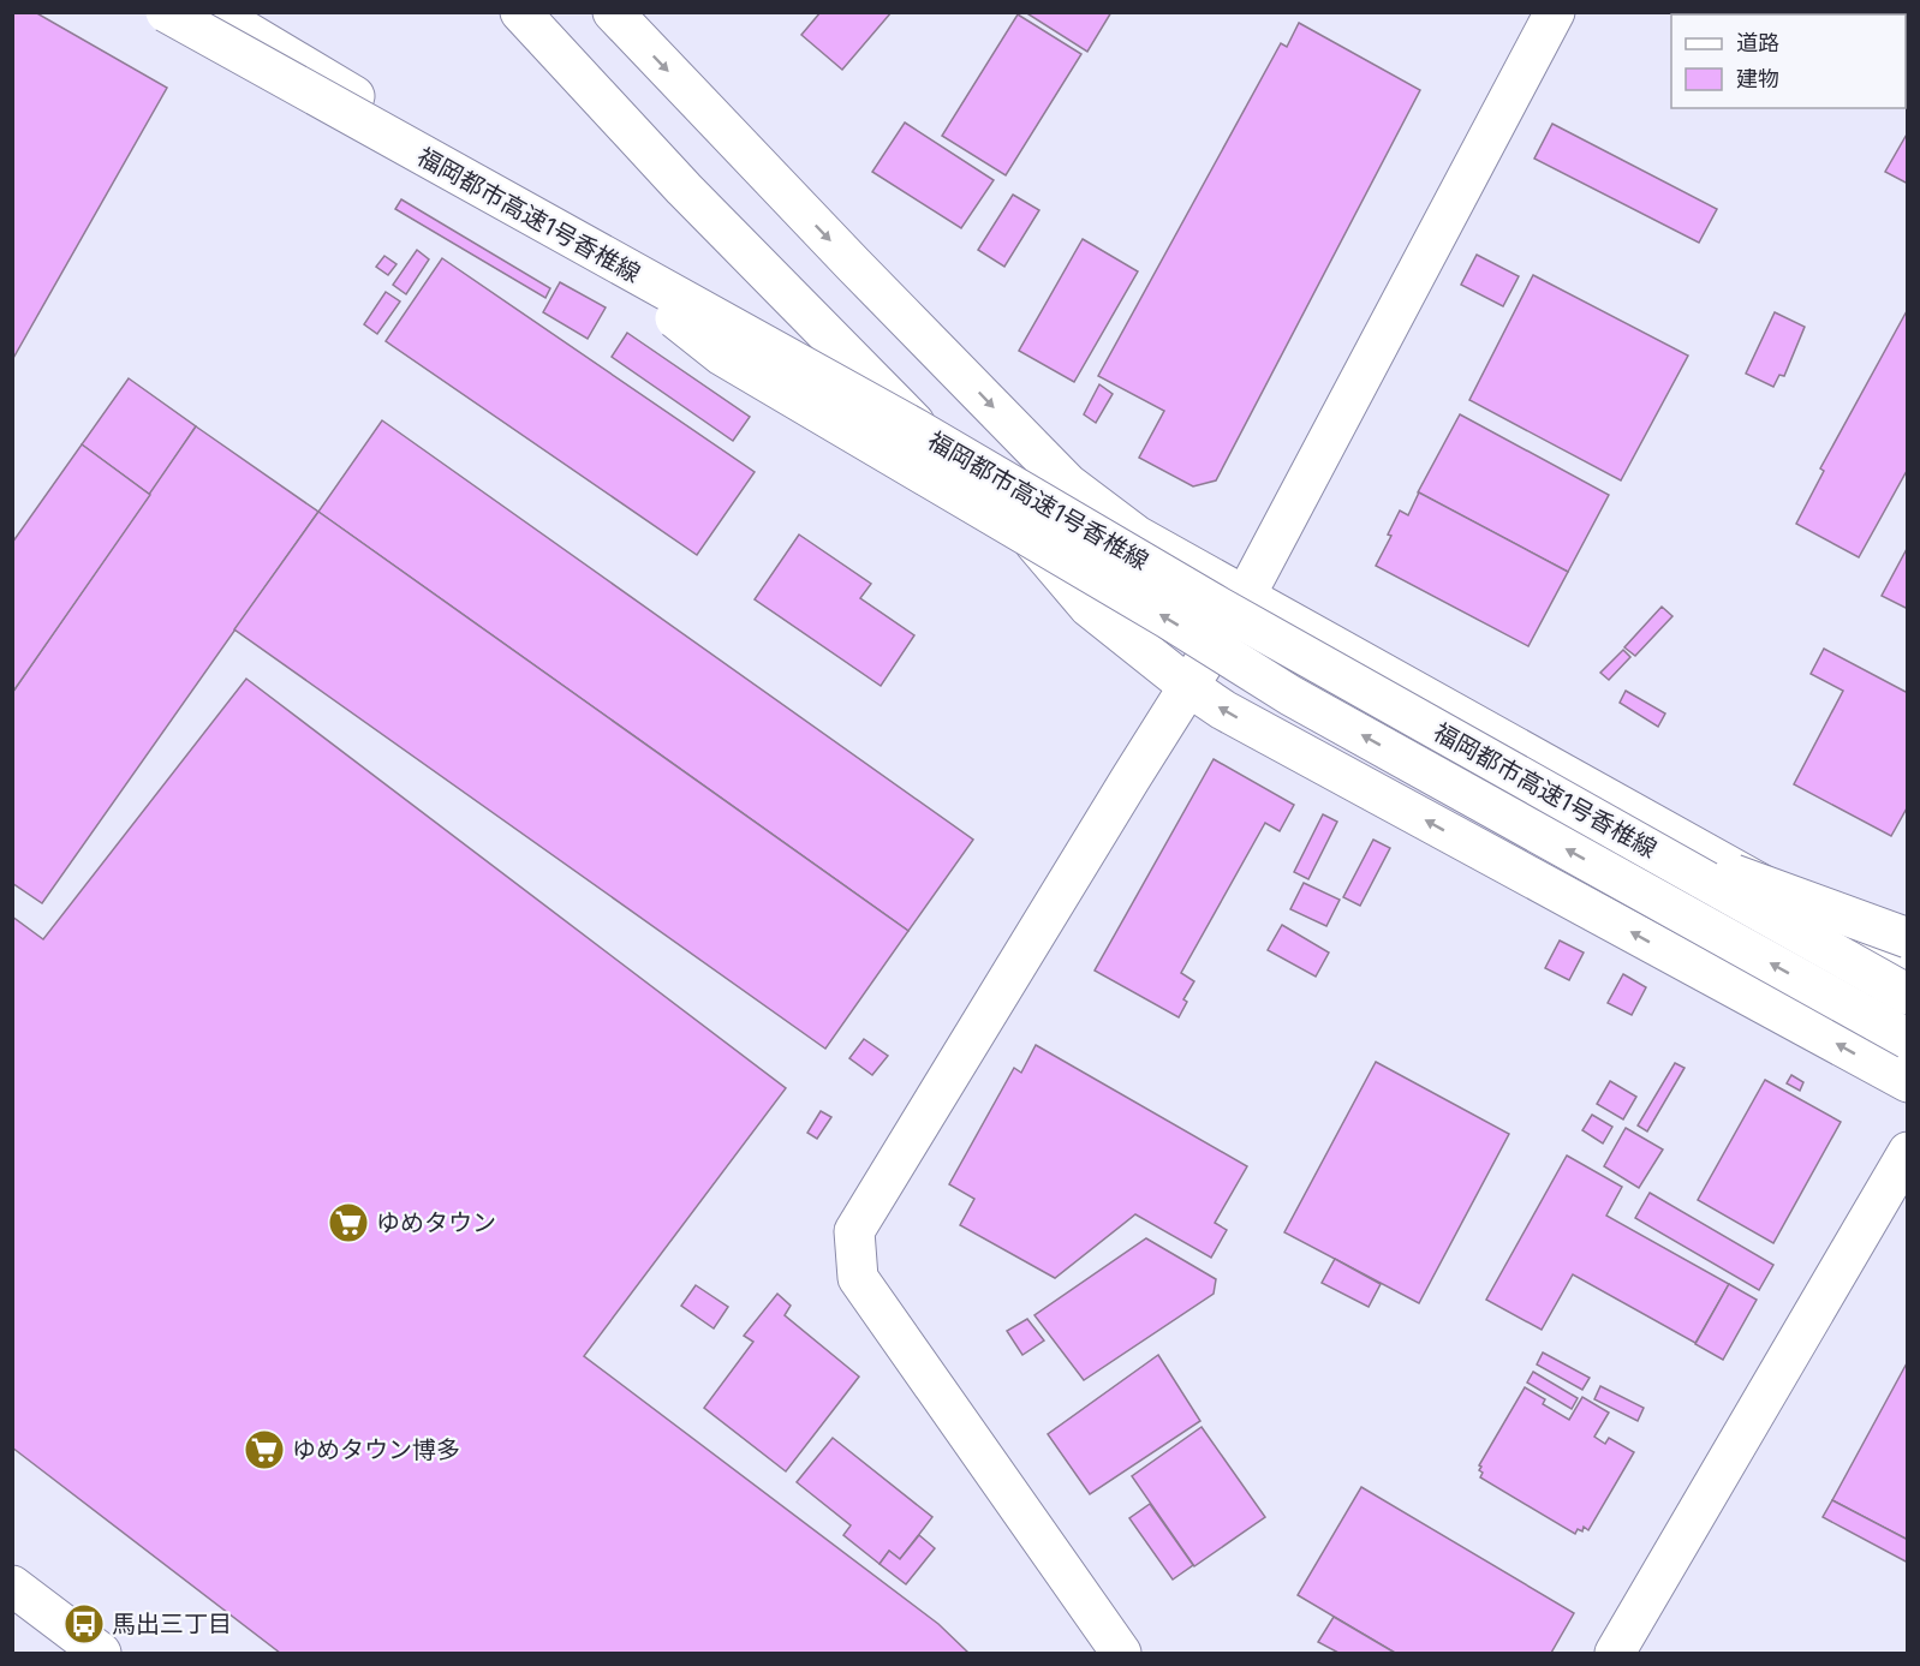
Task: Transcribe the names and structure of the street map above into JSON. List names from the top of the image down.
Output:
{
  "streets": {
    "main road": ["福岡都市高速1号香椎線"]
  },
  "places": {
    "supermarket": ["ゆめタウン", "ゆめタウン博多"],
    "bus stop": ["馬出三丁目"]
  },
  "legend": ["道路", "建物"]
}
